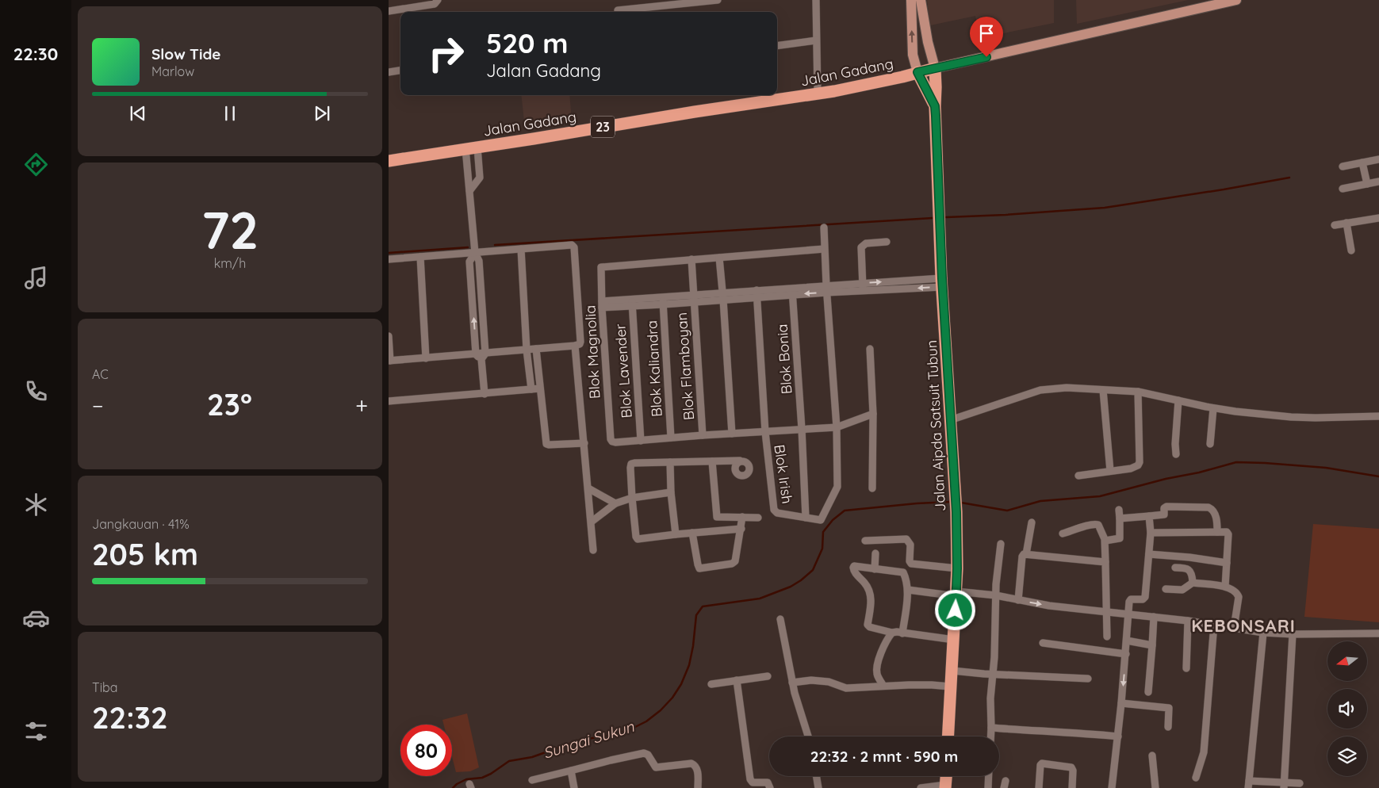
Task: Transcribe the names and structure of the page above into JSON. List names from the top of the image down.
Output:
{
  "streets": {
    "highway": ["Jalan Gadang", "23", "Jalan Aipda Satsuit Tubun"],
    "street": [
      "Blok Magnolia",
      "Blok Bonia",
      "Blok Flamboyan",
      "Blok Kaliandra",
      "Blok Lavender",
      "Blok Irish"
    ]
  },
  "crossings": [
    ["Jalan Gadang", "Jalan Aipda Satsuit Tubun"],
    ["Blok Magnolia", "Blok Flamboyan"],
    ["Blok Magnolia", "Blok Lavender"],
    ["Blok Bonia", "Blok Irish"]
  ],
  "districts": ["KEBONSARI"],
  "water": ["Sungai Sukun"],
  "north": "left",
  "page": {
    "tabs": "22:30",
    "turn": ["520 m", "Jalan Gadang"],
    "song": ["Slow Tide", "Marlow"],
    "tile": [
      ["72", "km/h"],
      "AC",
      ["Jangkauan · 41%", "205 km"],
      ["Tiba", "22:32"]
    ],
    "heat": ["−", "23°", "+"],
    "limit": "80",
    "trip": "22:32 · 2 mnt · 590 m"
  }
}
